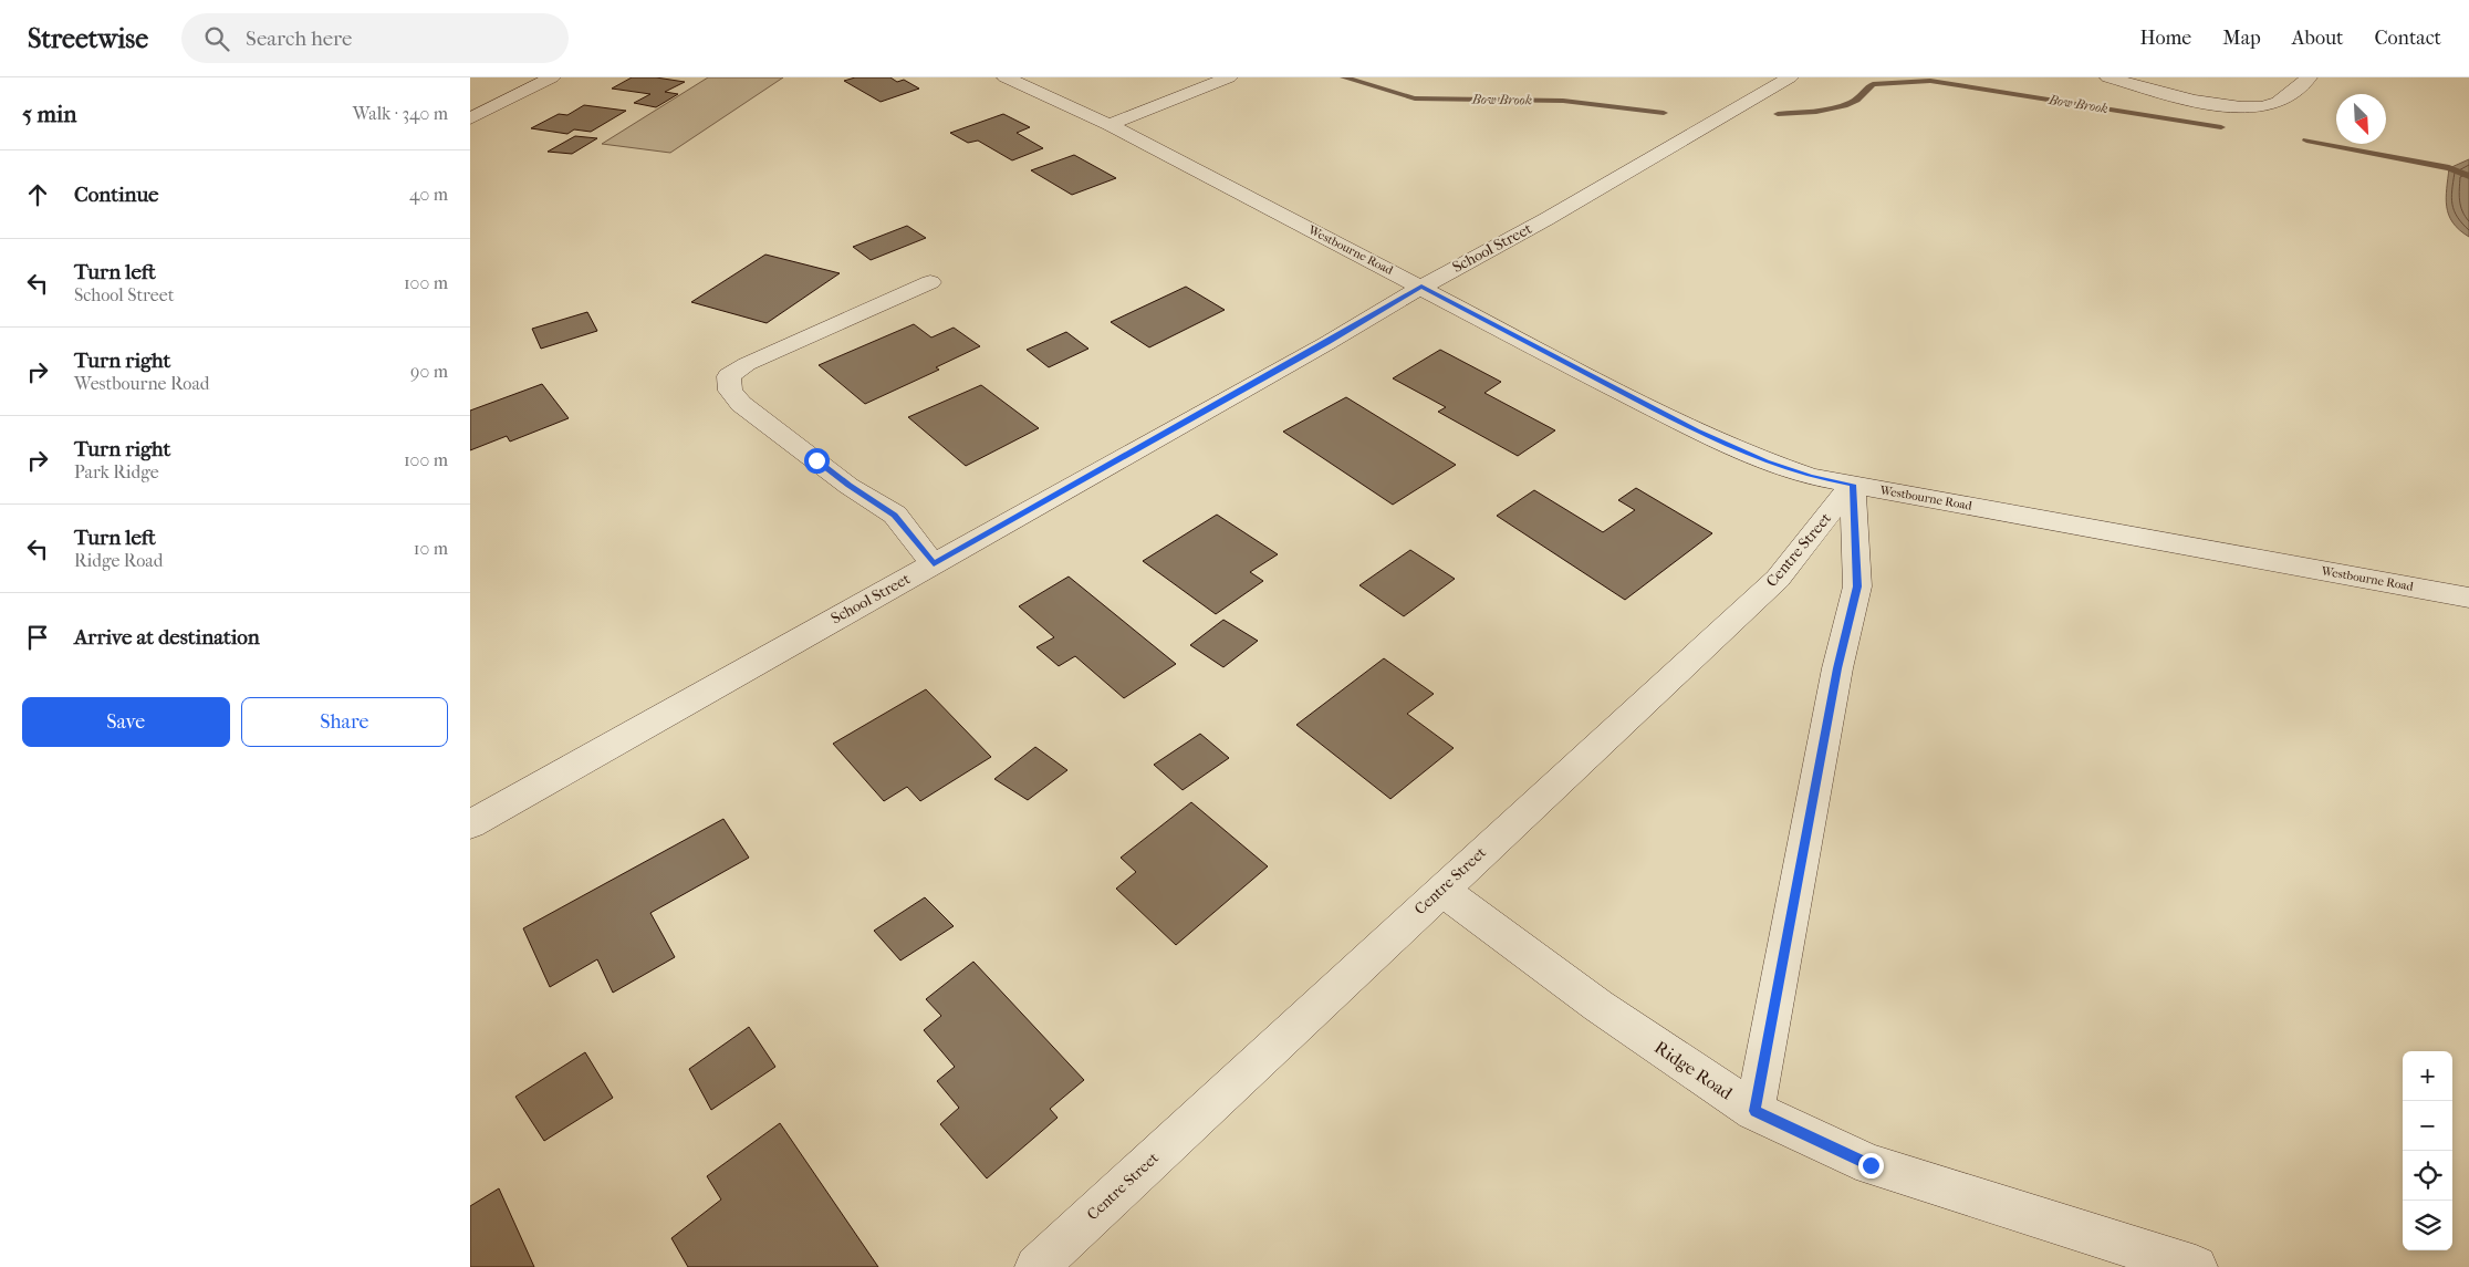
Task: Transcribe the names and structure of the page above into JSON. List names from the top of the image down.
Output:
{
  "streets": {
    "street": [
      "School Street",
      "Westbourne Road",
      "Centre Street",
      "Ridge Road"
    ]
  },
  "crossings": [
    ["School Street", "Westbourne Road"],
    ["Westbourne Road", "Centre Street"],
    ["Centre Street", "Ridge Road"]
  ],
  "water": ["Bow Brook"],
  "north": "bottom right",
  "page": {
    "header": "Streetwise",
    "search": "Search here",
    "nav": [
      "Home",
      "Map",
      "About",
      "Contact"
    ],
    "heading": ["5 min", "Walk · 340 m"],
    "list": [
      ["Continue", "40 m"],
      ["Turn left", "School Street", "100 m"],
      ["Turn right", "Westbourne Road", "90 m"],
      ["Turn right", "Park Ridge", "100 m"],
      ["Turn left", "Ridge Road", "10 m"],
      "Arrive at destination"
    ],
    "buttons": ["Save", "Share"],
    "map_buttons": ["+", "−"]
  }
}
